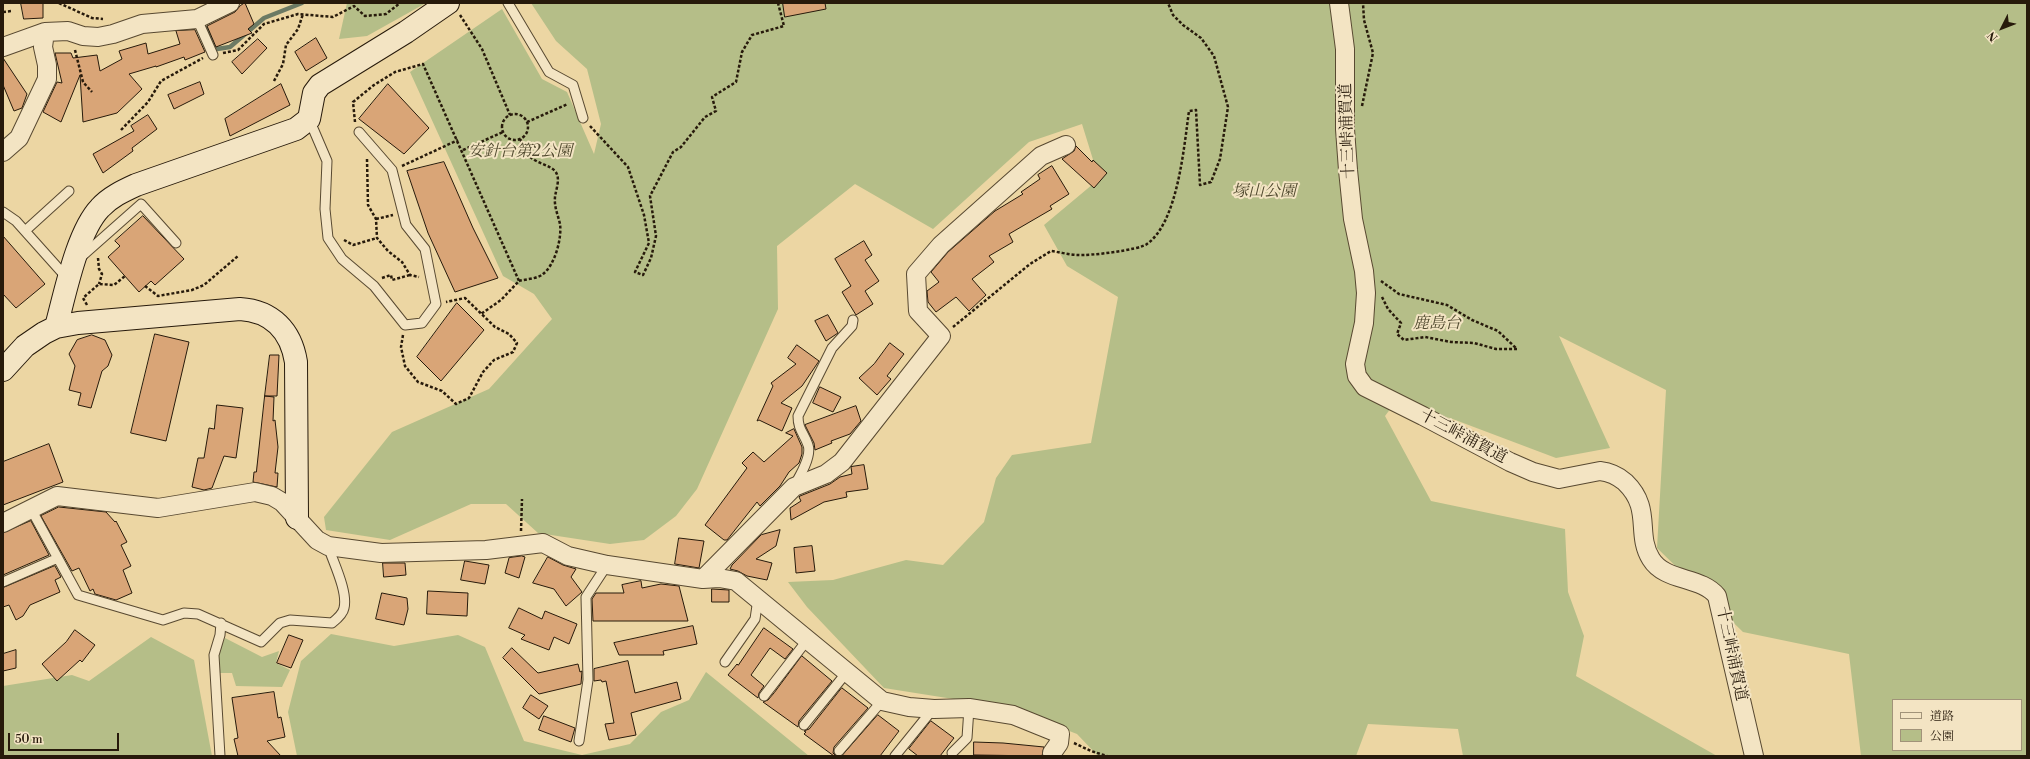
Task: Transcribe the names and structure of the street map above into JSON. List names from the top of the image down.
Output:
{
  "streets": {
    "street": ["十三峠浦賀道"]
  },
  "parks": ["安針台第2公園", "塚山公園", "鹿島台"],
  "legend": ["道路", "公園"],
  "scale_bar": "50 m",
  "north": "bottom left"
}
